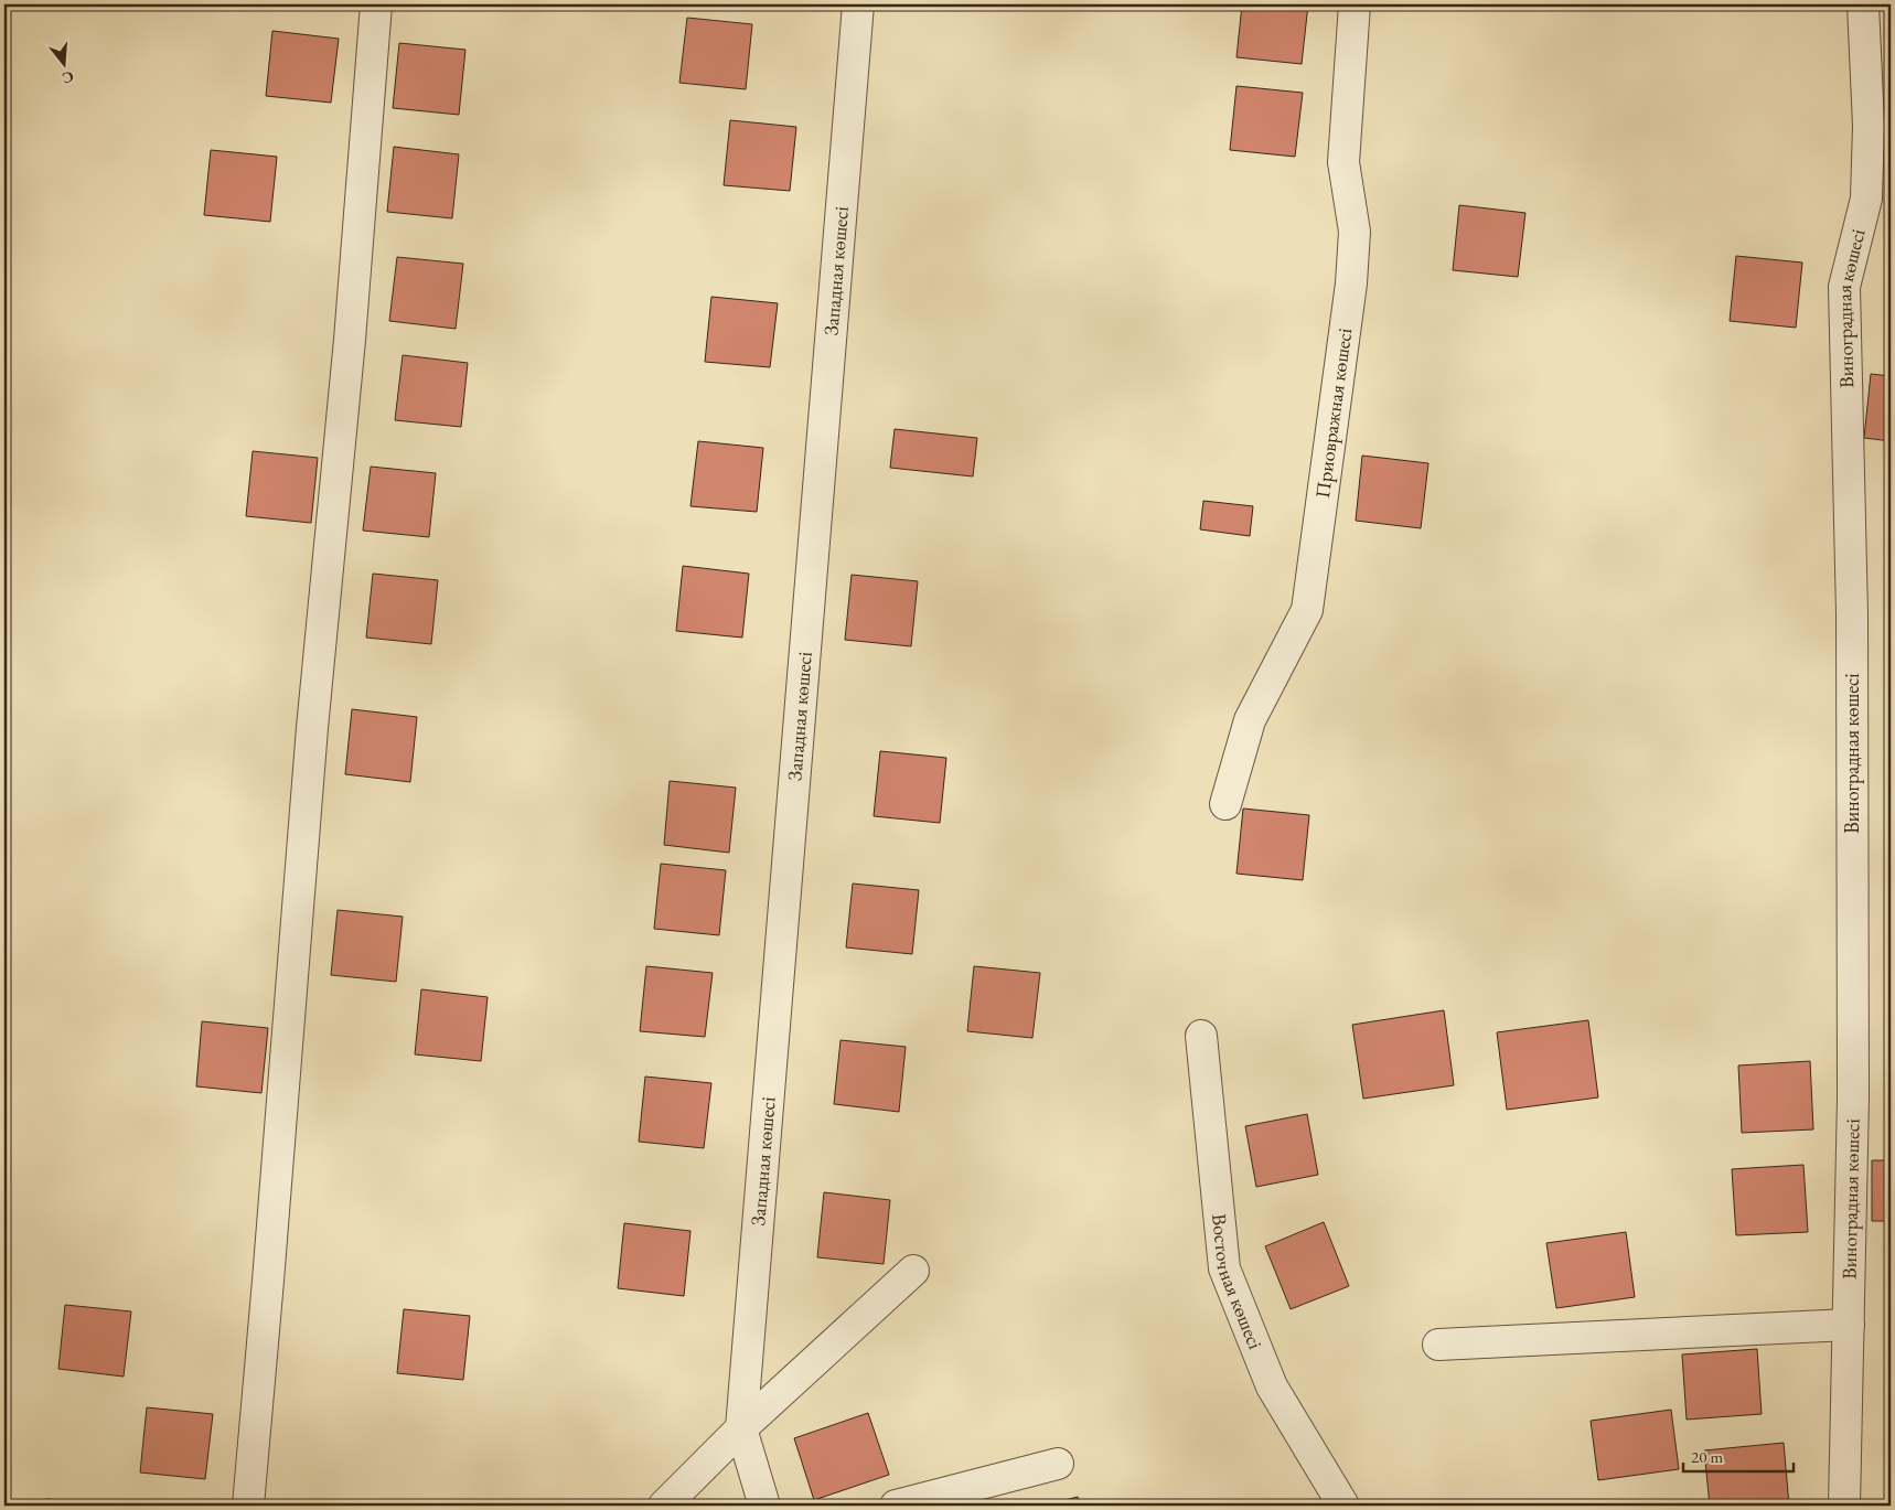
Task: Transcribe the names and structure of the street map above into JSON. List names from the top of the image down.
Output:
{
  "streets": {
    "street": [
      "Западная көшесі",
      "Виноградная көшесі",
      "Приовражная көшесі",
      "Восточная көшесі"
    ]
  },
  "scale_bar": "20 m",
  "north": "bottom"
}
